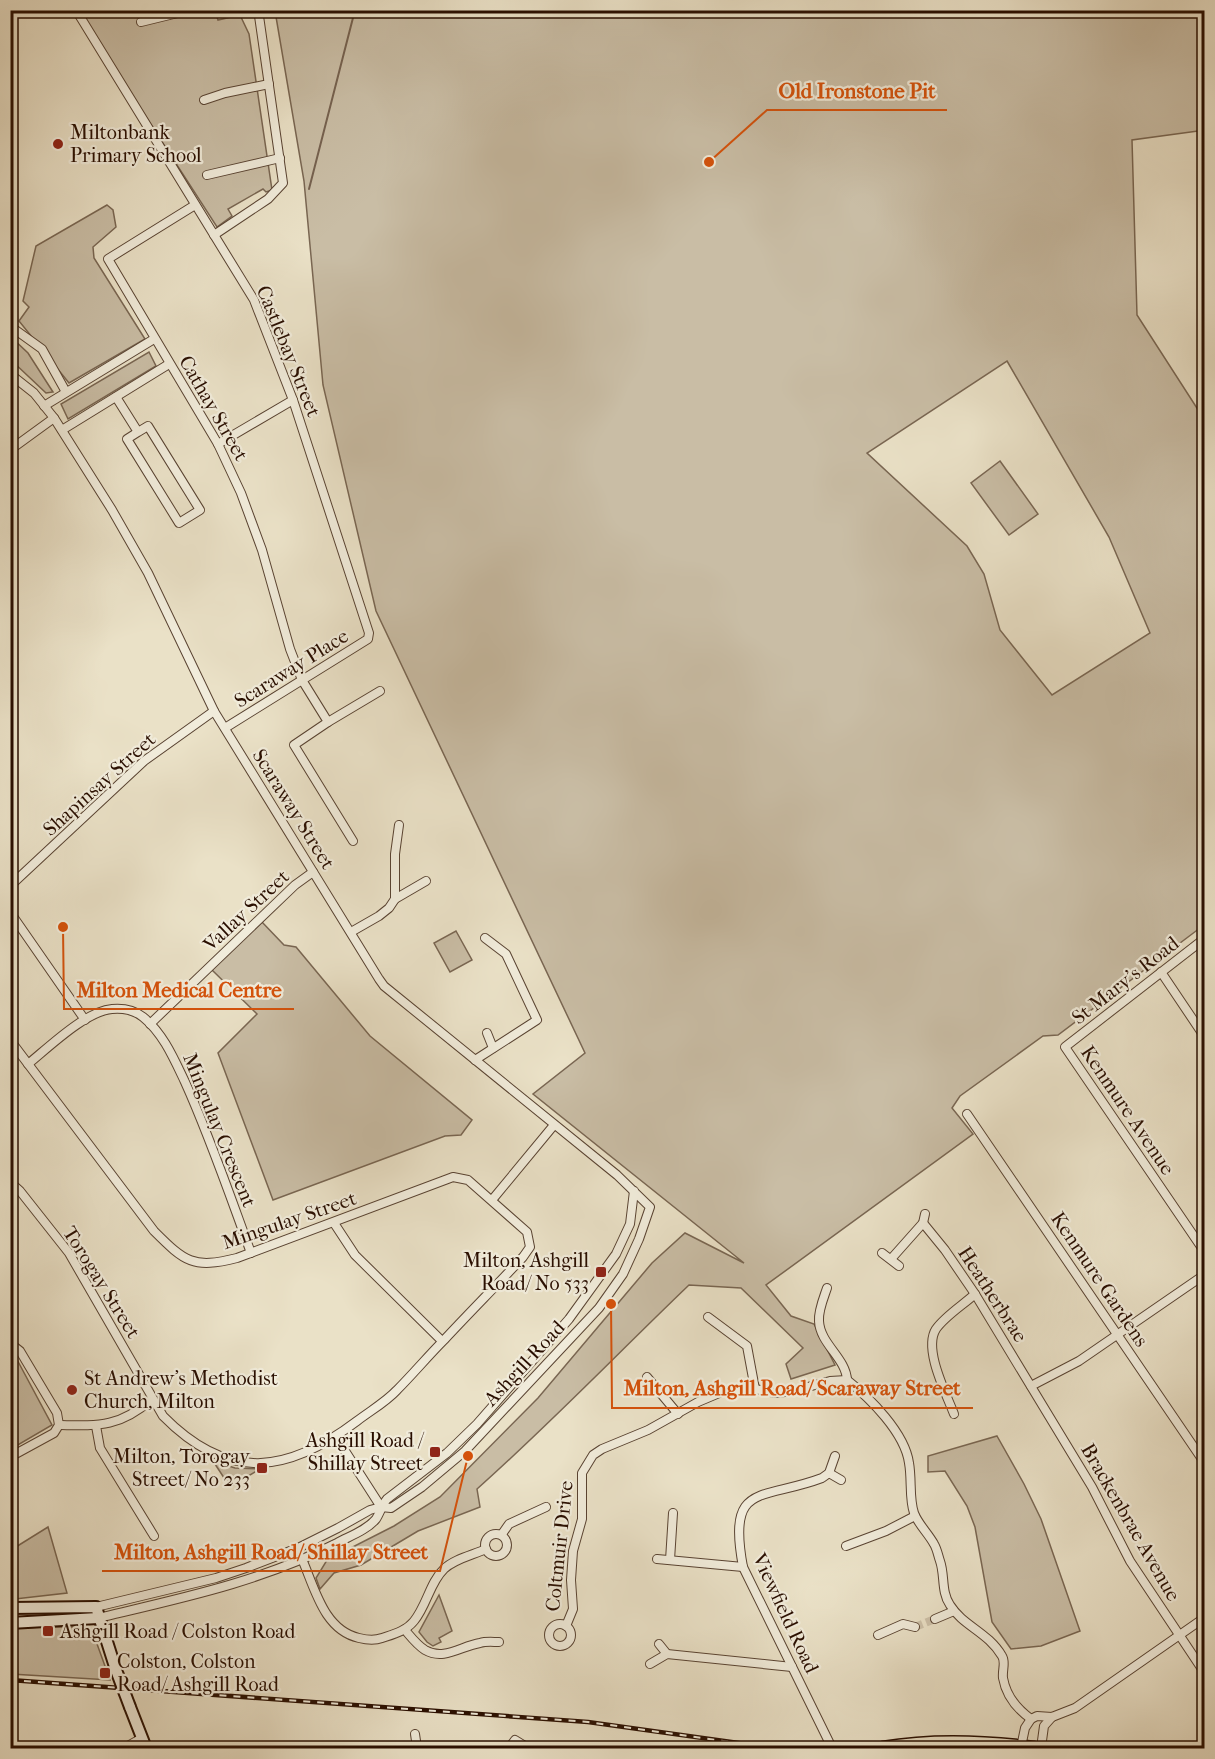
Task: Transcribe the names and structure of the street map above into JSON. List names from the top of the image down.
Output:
{
  "streets": {
    "street": [
      "Castlebay Street",
      "Cathay Street",
      "Scaraway Place",
      "Shapinsay Street",
      "Scaraway Street",
      "Vallay Street",
      "St Mary's Road",
      "Kenmure Avenue",
      "Mingulay Crescent",
      "Mingulay Street",
      "Kenmure Gardens",
      "Torogay Street",
      "Heatherbrae",
      "Ashgill Road",
      "Brackenbrae Avenue",
      "Coltmuir Drive",
      "Viewfield Road"
    ]
  },
  "crossings": [
    ["Castlebay Street", "Cathay Street"],
    ["Castlebay Street", "Scaraway Place"],
    ["Cathay Street", "Scaraway Place"],
    ["Scaraway Place", "Scaraway Street"],
    ["Shapinsay Street", "Scaraway Street"],
    ["Scaraway Street", "Vallay Street"],
    ["Scaraway Street", "Ashgill Road"],
    ["Vallay Street", "Mingulay Crescent"],
    ["St Mary's Road", "Kenmure Avenue"],
    ["Mingulay Crescent", "Mingulay Street"],
    ["Mingulay Street", "Torogay Street"],
    ["Heatherbrae", "Brackenbrae Avenue"]
  ],
  "places": {
    "other": [
      "Miltonbank Primary School",
      "Old Ironstone Pit",
      "Milton Medical Centre",
      "Milton, Ashgill Road/ Scaraway Street",
      "St Andrew's Methodist Church, Milton",
      "Milton, Ashgill Road/ Shillay Street"
    ],
    "transit": [
      "Milton, Ashgill Road/ No 533",
      "Ashgill Road / Shillay Street",
      "Milton, Torogay Street/ No 233",
      "Ashgill Road / Colston Road",
      "Colston, Colston Road/ Ashgill Road"
    ]
  }
}
